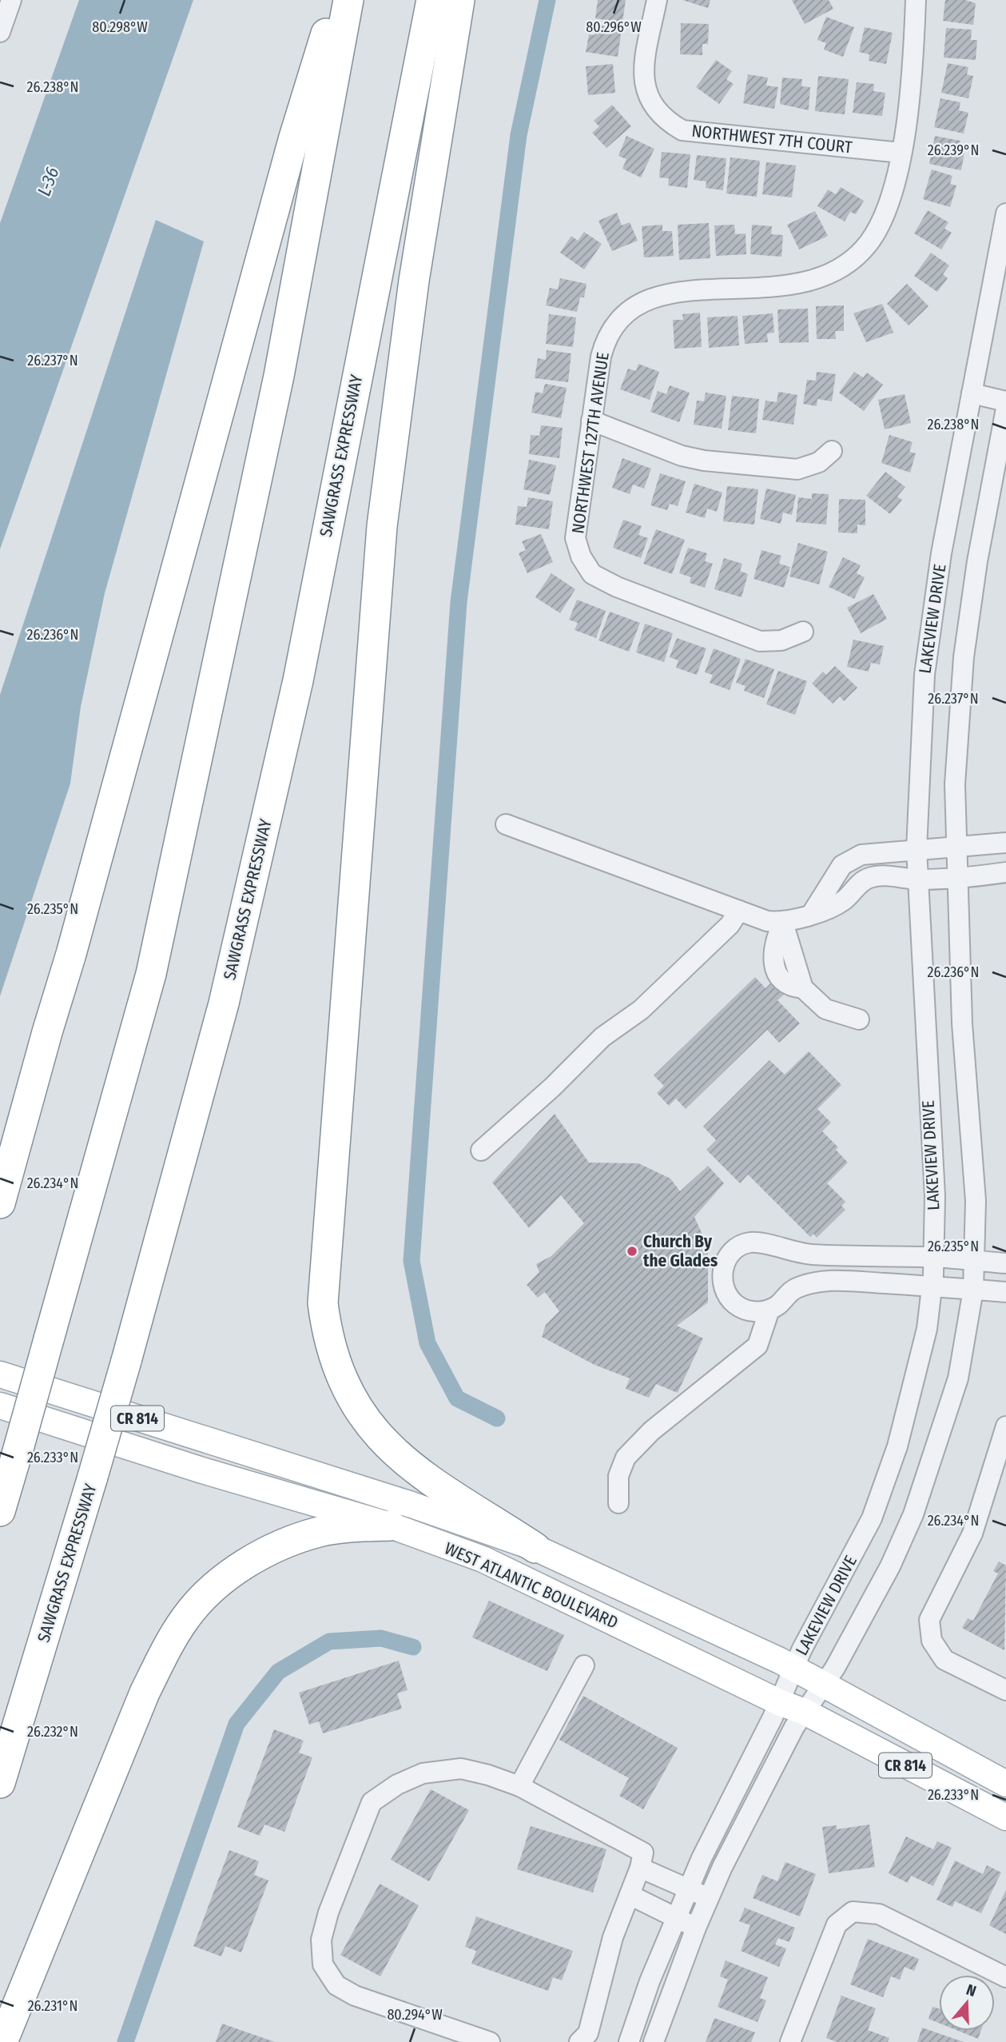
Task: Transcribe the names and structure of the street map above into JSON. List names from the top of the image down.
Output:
{
  "streets": {
    "highway": ["SAWGRASS EXPRESSWAY"],
    "main road": ["CR 814", "WEST ATLANTIC BOULEVARD"],
    "street": ["NORTHWEST 7TH COURT", "NORTHWEST 127TH AVENUE", "LAKEVIEW DRIVE"]
  },
  "crossings": [
    ["NORTHWEST 7TH COURT", "NORTHWEST 127TH AVENUE"],
    ["LAKEVIEW DRIVE", "WEST ATLANTIC BOULEVARD"]
  ],
  "water": ["L-36"],
  "places": ["Church By the Glades"],
  "north": "top",
  "coordinates": [
    "80.298°W",
    "80.296°W",
    "26.238°N",
    "26.239°N",
    "26.237°N",
    "26.236°N",
    "26.235°N",
    "26.234°N",
    "26.233°N",
    "26.232°N",
    "26.231°N",
    "80.294°W"
  ]
}
